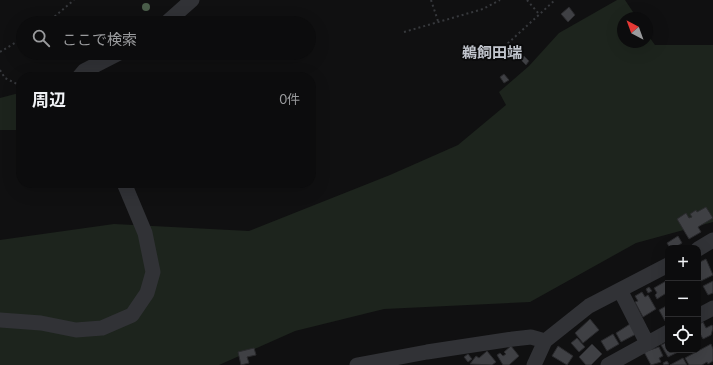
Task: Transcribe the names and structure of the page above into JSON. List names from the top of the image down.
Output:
{
  "districts": ["鵜飼田端"],
  "north": "top left",
  "page": {
    "search": "ここで検索",
    "heading": ["周辺", "0件"],
    "map_buttons": ["+", "−"]
  }
}
